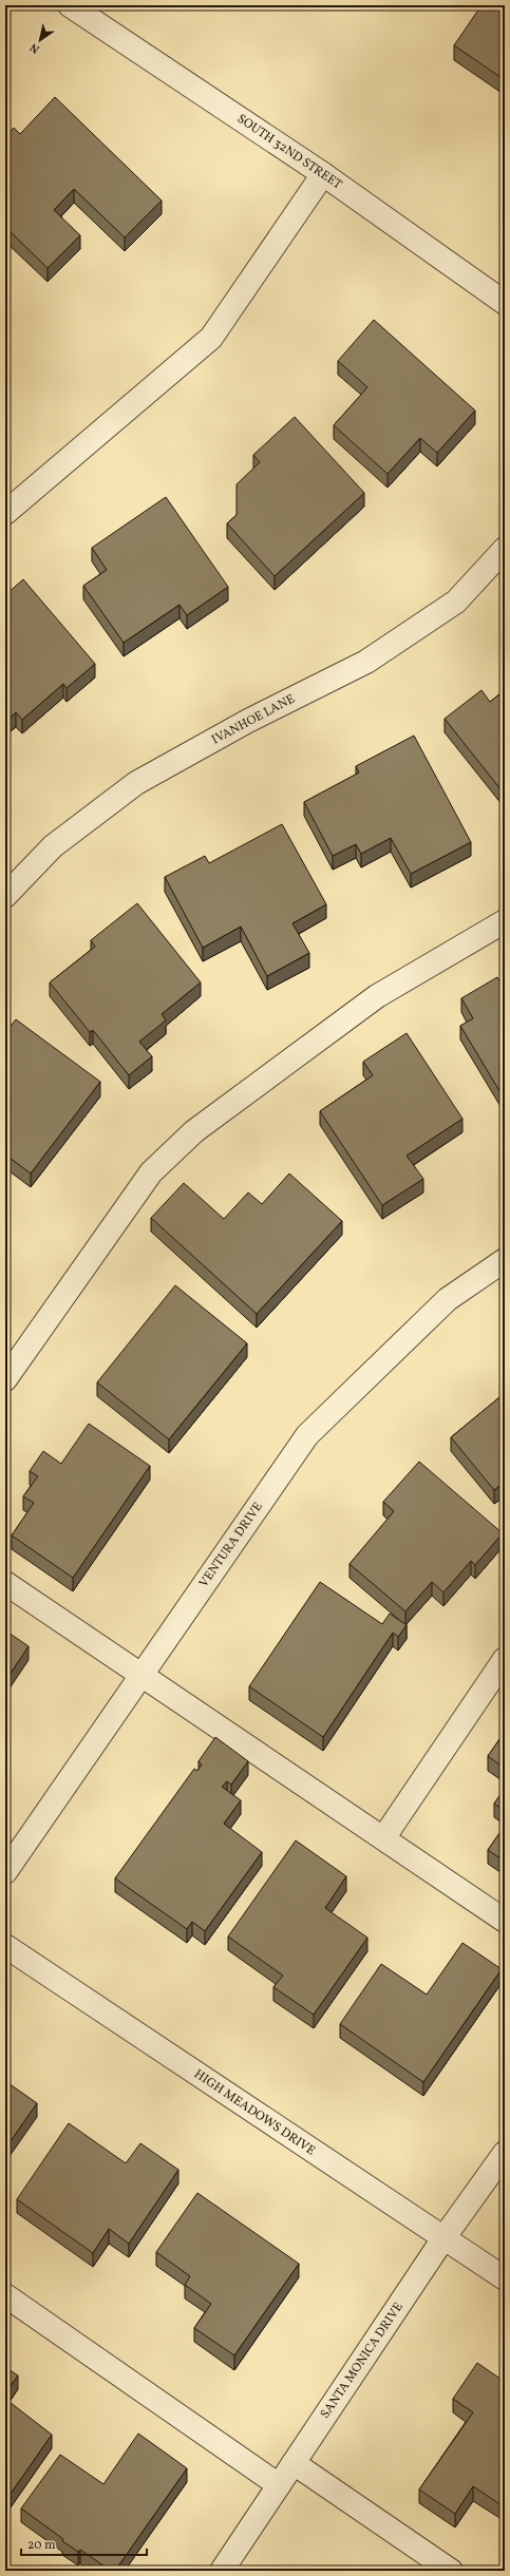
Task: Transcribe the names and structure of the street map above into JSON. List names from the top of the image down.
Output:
{
  "streets": {
    "street": [
      "SOUTH 32ND STREET",
      "IVANHOE LANE",
      "VENTURA DRIVE",
      "HIGH MEADOWS DRIVE",
      "SANTA MONICA DRIVE"
    ]
  },
  "crossings": [
    ["HIGH MEADOWS DRIVE", "SANTA MONICA DRIVE"]
  ],
  "scale_bar": "20 m",
  "north": "bottom left"
}
